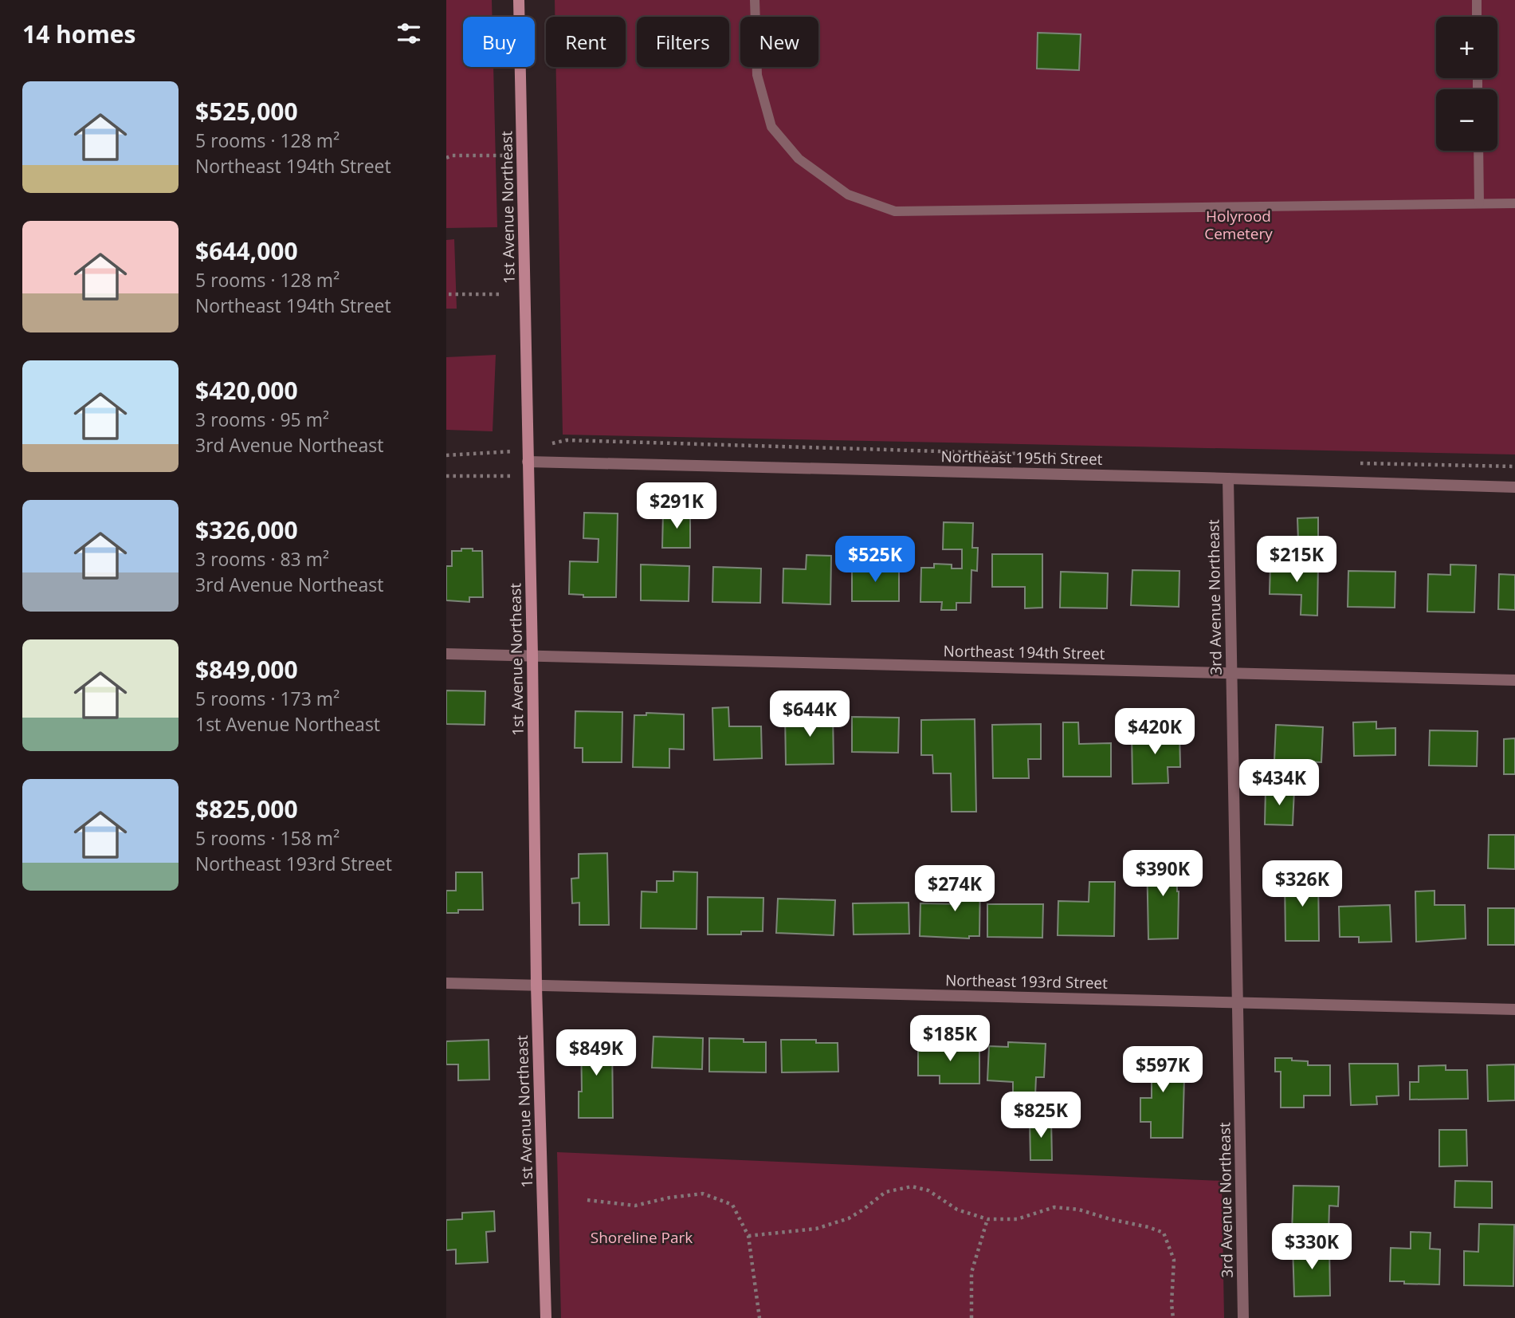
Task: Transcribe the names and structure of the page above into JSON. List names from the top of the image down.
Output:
{
  "streets": {
    "street": [
      "1st Avenue Northeast",
      "Northeast 195th Street",
      "3rd Avenue Northeast",
      "Northeast 194th Street",
      "Northeast 193rd Street"
    ]
  },
  "crossings": [
    ["1st Avenue Northeast", "Northeast 195th Street"],
    ["1st Avenue Northeast", "Northeast 194th Street"],
    ["1st Avenue Northeast", "Northeast 193rd Street"],
    ["Northeast 195th Street", "3rd Avenue Northeast"],
    ["3rd Avenue Northeast", "Northeast 194th Street"],
    ["3rd Avenue Northeast", "Northeast 193rd Street"]
  ],
  "parks": ["Holyrood Cemetery", "Shoreline Park"],
  "page": {
    "heading": "14 homes",
    "map_buttons": ["+", "−"],
    "chip": [
      "Buy",
      "Rent",
      "Filters",
      "New"
    ],
    "list": [
      {
        "name": "$525,000",
        "note": "5 rooms · 128 m² · Northeast 194th Street"
      },
      {
        "name": "$644,000",
        "note": "5 rooms · 128 m² · Northeast 194th Street"
      },
      {
        "name": "$420,000",
        "note": "3 rooms · 95 m² · 3rd Avenue Northeast"
      },
      {
        "name": "$326,000",
        "note": "3 rooms · 83 m² · 3rd Avenue Northeast"
      },
      {
        "name": "$849,000",
        "note": "5 rooms · 173 m² · 1st Avenue Northeast"
      },
      {
        "name": "$825,000",
        "note": "5 rooms · 158 m² · Northeast 193rd Street"
      }
    ],
    "price": [
      "$291K",
      "$525K",
      "$215K",
      "$644K",
      "$420K",
      "$434K",
      "$390K",
      "$326K",
      "$274K",
      "$185K",
      "$849K",
      "$597K",
      "$825K",
      "$330K"
    ]
  }
}
